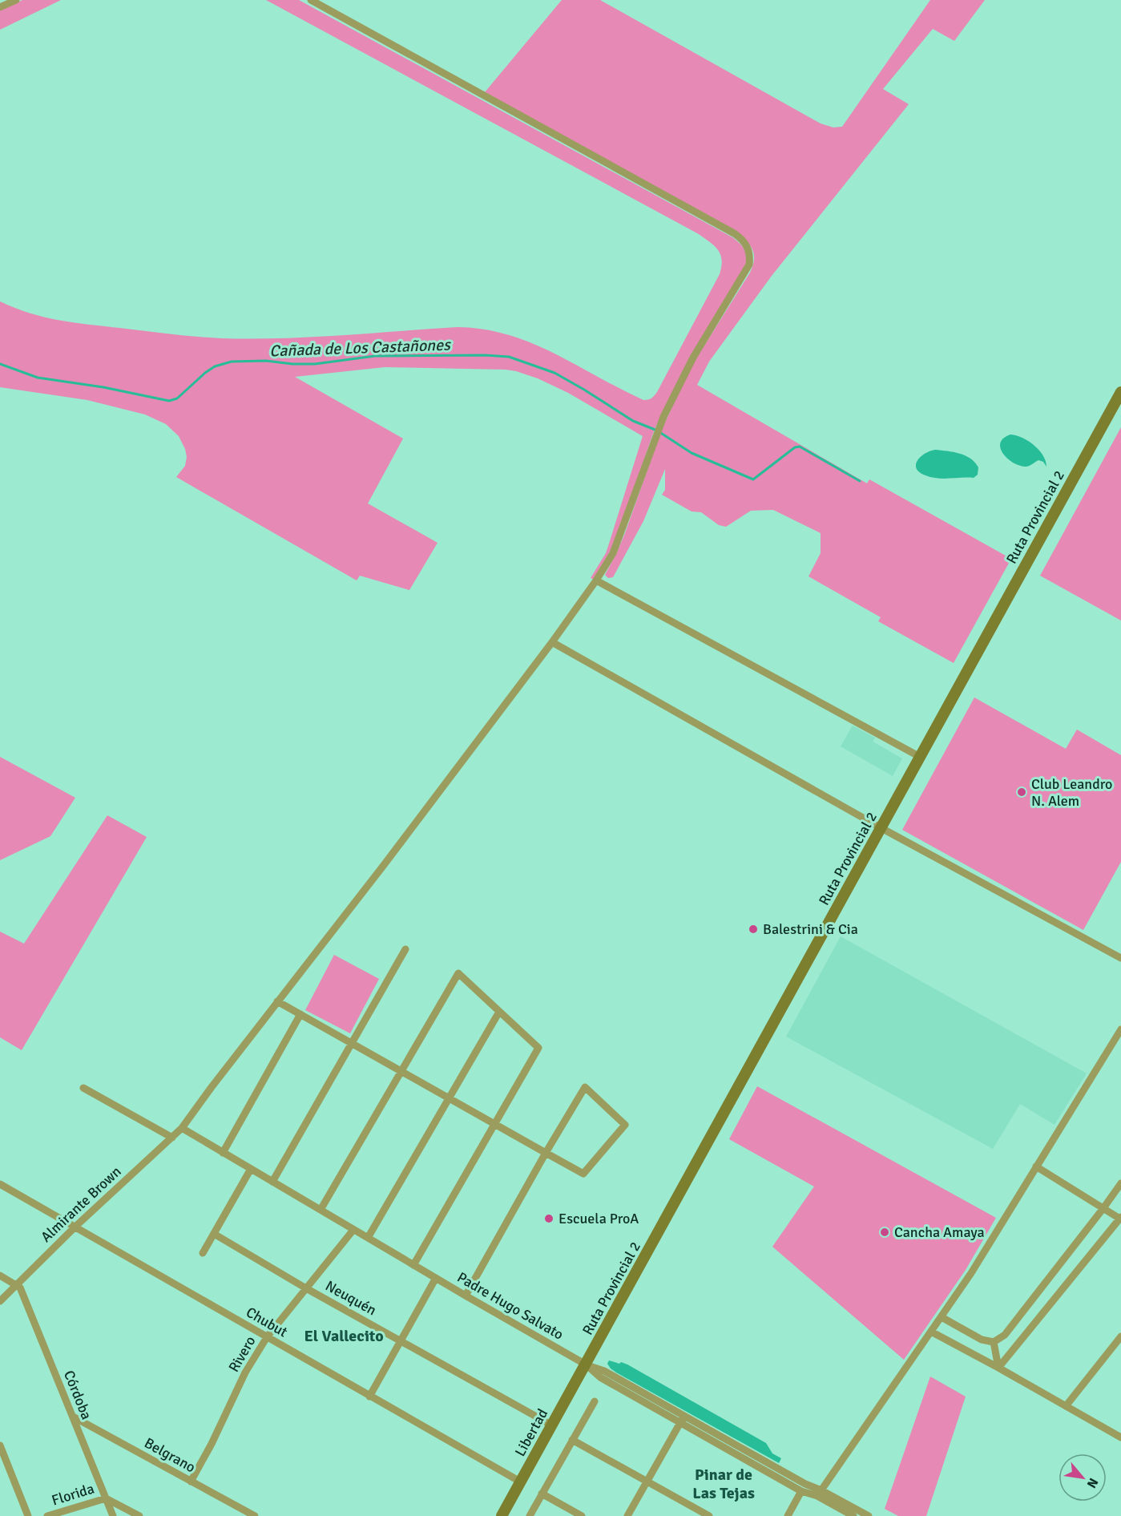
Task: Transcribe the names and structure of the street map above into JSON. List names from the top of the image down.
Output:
{
  "streets": {
    "main road": ["Ruta Provincial 2", "Libertad"],
    "street": [
      "Almirante Brown",
      "Neuquén",
      "Padre Hugo Salvato",
      "Chubut",
      "Rivero",
      "Córdoba",
      "Belgrano",
      "Florida"
    ]
  },
  "crossings": [
    ["Ruta Provincial 2", "Padre Hugo Salvato"],
    ["Ruta Provincial 2", "Libertad"],
    ["Almirante Brown", "Padre Hugo Salvato"],
    ["Almirante Brown", "Chubut"],
    ["Almirante Brown", "Córdoba"],
    ["Neuquén", "Rivero"],
    ["Neuquén", "Libertad"],
    ["Padre Hugo Salvato", "Rivero"],
    ["Padre Hugo Salvato", "Libertad"],
    ["Chubut", "Rivero"],
    ["Chubut", "Libertad"],
    ["Rivero", "Belgrano"],
    ["Córdoba", "Belgrano"],
    ["Córdoba", "Florida"]
  ],
  "districts": ["El Vallecito", "Pinar de Las Tejas"],
  "water": ["Cañada de Los Castañones"],
  "places": [
    "Club Leandro N. Alem",
    "Balestrini & Cia",
    "Escuela ProA",
    "Cancha Amaya"
  ],
  "north": "bottom right"
}
